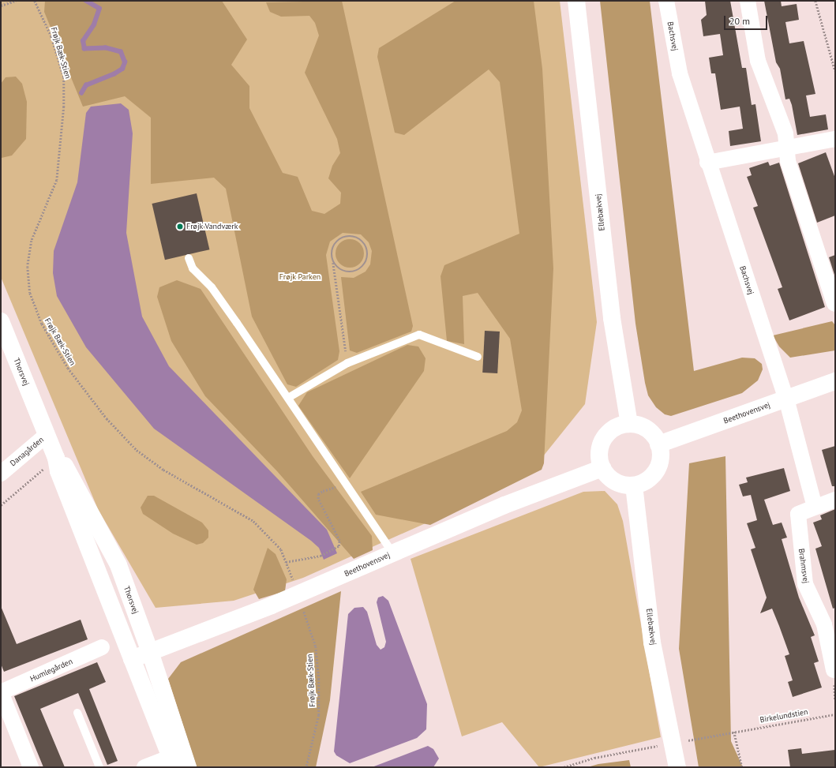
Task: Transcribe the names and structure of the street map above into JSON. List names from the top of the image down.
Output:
{
  "streets": {
    "street": [
      "Bachsvej",
      "Ellebækvej",
      "Thorsvej",
      "Beethovensvej",
      "Danagården",
      "Brahmsvej",
      "Humlegården"
    ],
    "path": ["Frøjk Bæk-Stien", "Birkelundstien"]
  },
  "crossings": [
    ["Bachsvej", "Beethovensvej"],
    ["Ellebækvej", "Beethovensvej"],
    ["Thorsvej", "Beethovensvej"],
    ["Thorsvej", "Danagården"]
  ],
  "parks": ["Frøjk Parken"],
  "places": ["Frøjk Vandværk"],
  "scale_bar": "20 m"
}
